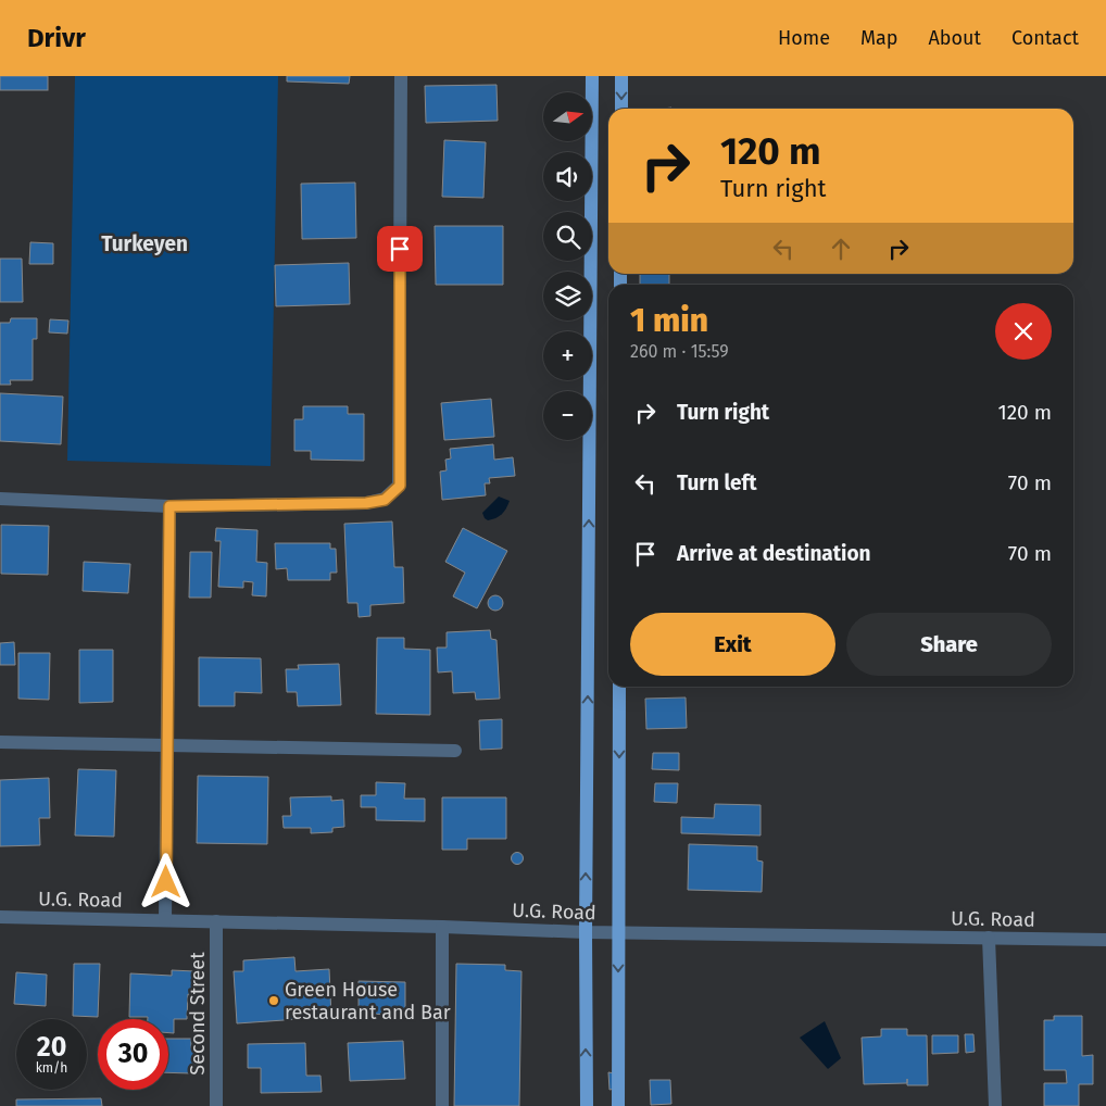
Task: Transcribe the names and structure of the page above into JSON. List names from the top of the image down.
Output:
{
  "streets": {
    "street": ["U.G. Road", "Second Street"]
  },
  "crossings": [
    ["U.G. Road", "Second Street"]
  ],
  "districts": ["Turkeyen"],
  "places": ["Green House restaurant and Bar"],
  "north": "right",
  "page": {
    "header": "Drivr",
    "nav": [
      "Home",
      "Map",
      "About",
      "Contact"
    ],
    "map_buttons": ["+", "−"],
    "turn": ["120 m", "Turn right"],
    "heading": ["1 min", "260 m · 15:59"],
    "list": [
      {
        "name": "Turn right",
        "value": "120 m"
      },
      {
        "name": "Turn left",
        "value": "70 m"
      },
      {
        "name": "Arrive at destination",
        "value": "70 m"
      }
    ],
    "buttons": ["Exit", "Share"],
    "speed": "20 km/h",
    "limit": "30"
  }
}
